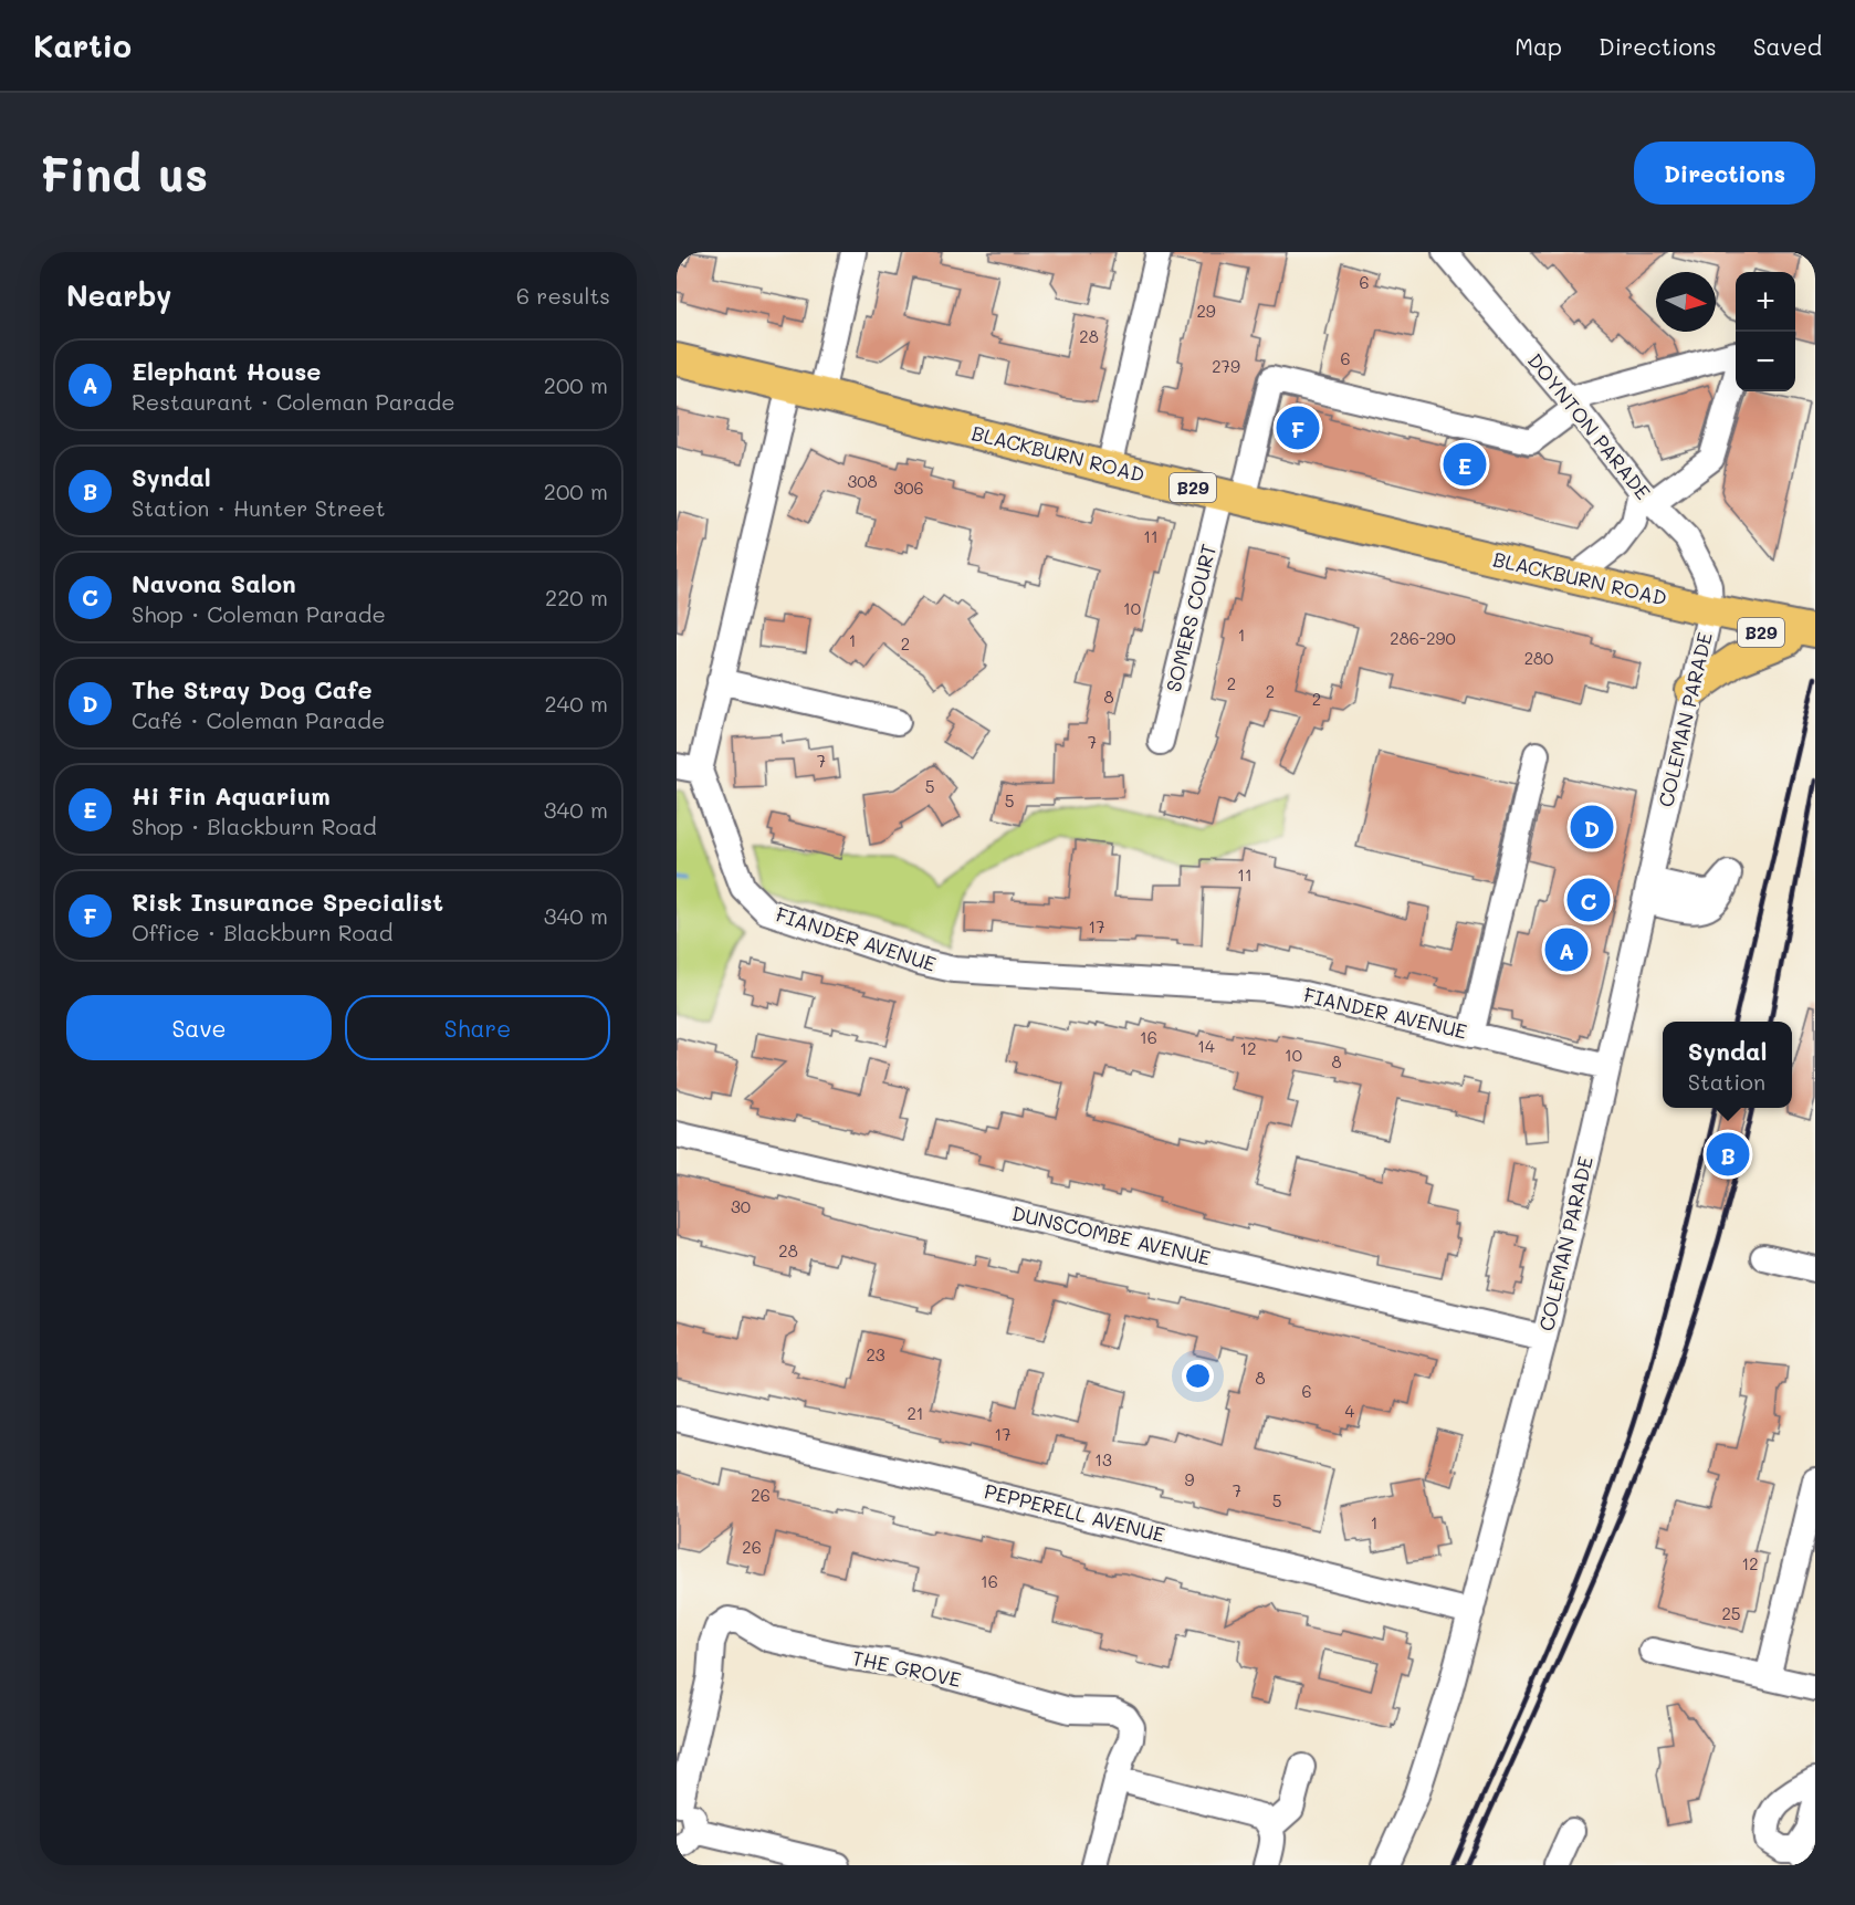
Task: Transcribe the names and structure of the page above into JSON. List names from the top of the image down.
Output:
{
  "streets": {
    "main road": ["BLACKBURN ROAD", "B29"],
    "street": [
      "DOYNTON PARADE",
      "SOMERS COURT",
      "COLEMAN PARADE",
      "FIANDER AVENUE",
      "DUNSCOMBE AVENUE",
      "PEPPERELL AVENUE",
      "THE GROVE"
    ]
  },
  "crossings": [
    ["DOYNTON PARADE", "BLACKBURN ROAD"],
    ["DOYNTON PARADE", "SOMERS COURT"],
    ["DOYNTON PARADE", "COLEMAN PARADE"],
    ["BLACKBURN ROAD", "SOMERS COURT"],
    ["BLACKBURN ROAD", "COLEMAN PARADE"],
    ["BLACKBURN ROAD", "FIANDER AVENUE"],
    ["COLEMAN PARADE", "FIANDER AVENUE"],
    ["COLEMAN PARADE", "DUNSCOMBE AVENUE"],
    ["COLEMAN PARADE", "PEPPERELL AVENUE"]
  ],
  "house_numbers": [
    "6",
    "29",
    "28",
    "6",
    "279",
    "308",
    "306",
    "11",
    "10",
    "1",
    "286-290",
    "1",
    "2",
    "280",
    "2",
    "2",
    "8",
    "2",
    "7",
    "7",
    "5",
    "5",
    "11",
    "17",
    "16",
    "14",
    "12",
    "10",
    "8",
    "30",
    "28",
    "23",
    "8",
    "6",
    "4",
    "21",
    "17",
    "13",
    "9",
    "7",
    "26",
    "5",
    "1",
    "26",
    "12",
    "16",
    "25"
  ],
  "north": "right",
  "page": {
    "header": "Kartio",
    "nav": ["Map", "Directions", "Saved"],
    "buttons": [
      "Directions",
      ["Save", "Share"]
    ],
    "title": "Find us",
    "heading": ["Nearby", "6 results"],
    "map_buttons": ["+", "−"],
    "list": [
      {
        "mark": "A",
        "name": "Elephant House",
        "note": "Restaurant · Coleman Parade",
        "value": "200 m"
      },
      {
        "mark": "B",
        "name": "Syndal",
        "note": "Station · Hunter Street",
        "value": "200 m"
      },
      {
        "mark": "C",
        "name": "Navona Salon",
        "note": "Shop · Coleman Parade",
        "value": "220 m"
      },
      {
        "mark": "D",
        "name": "The Stray Dog Cafe",
        "note": "Café · Coleman Parade",
        "value": "240 m"
      },
      {
        "mark": "E",
        "name": "Hi Fin Aquarium",
        "note": "Shop · Blackburn Road",
        "value": "340 m"
      },
      {
        "mark": "F",
        "name": "Risk Insurance Specialist",
        "note": "Office · Blackburn Road",
        "value": "340 m"
      }
    ],
    "pins": [
      "F",
      "E",
      "D",
      "C",
      "A",
      "B"
    ],
    "popup": ["Syndal", "Station"]
  }
}
